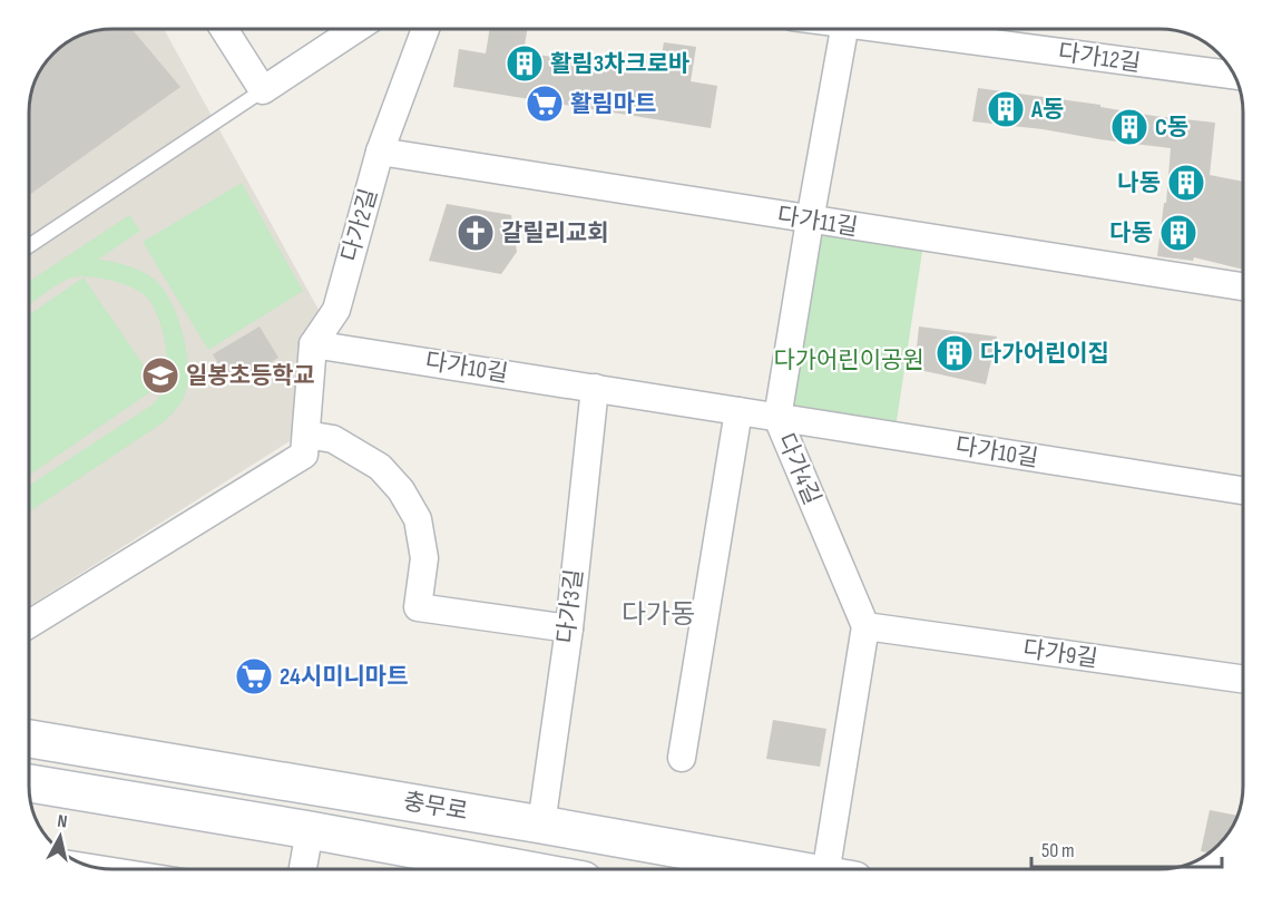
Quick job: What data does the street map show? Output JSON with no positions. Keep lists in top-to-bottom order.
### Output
{
  "streets": {
    "main road": ["충무로"],
    "street": [
      "다가12길",
      "다가11길",
      "다가2길",
      "다가10길",
      "다가4길",
      "다가3길",
      "다가9길"
    ]
  },
  "crossings": [
    ["다가11길", "다가2길"],
    ["다가11길", "다가4길"],
    ["다가2길", "다가10길"],
    ["다가10길", "다가4길"],
    ["다가10길", "다가3길"],
    ["다가4길", "다가9길"],
    ["다가3길", "충무로"]
  ],
  "districts": ["다가동"],
  "parks": ["다가어린이공원"],
  "places": {
    "building": [
      "활림3차크로바",
      "A동",
      "C동",
      "나동",
      "다동",
      "다가어린이집"
    ],
    "supermarket": ["활림마트", "24시미니마트"],
    "church": ["갈릴리교회"],
    "school or university": ["일봉초등학교"]
  },
  "scale_bar": "50 m",
  "north": "top"
}
